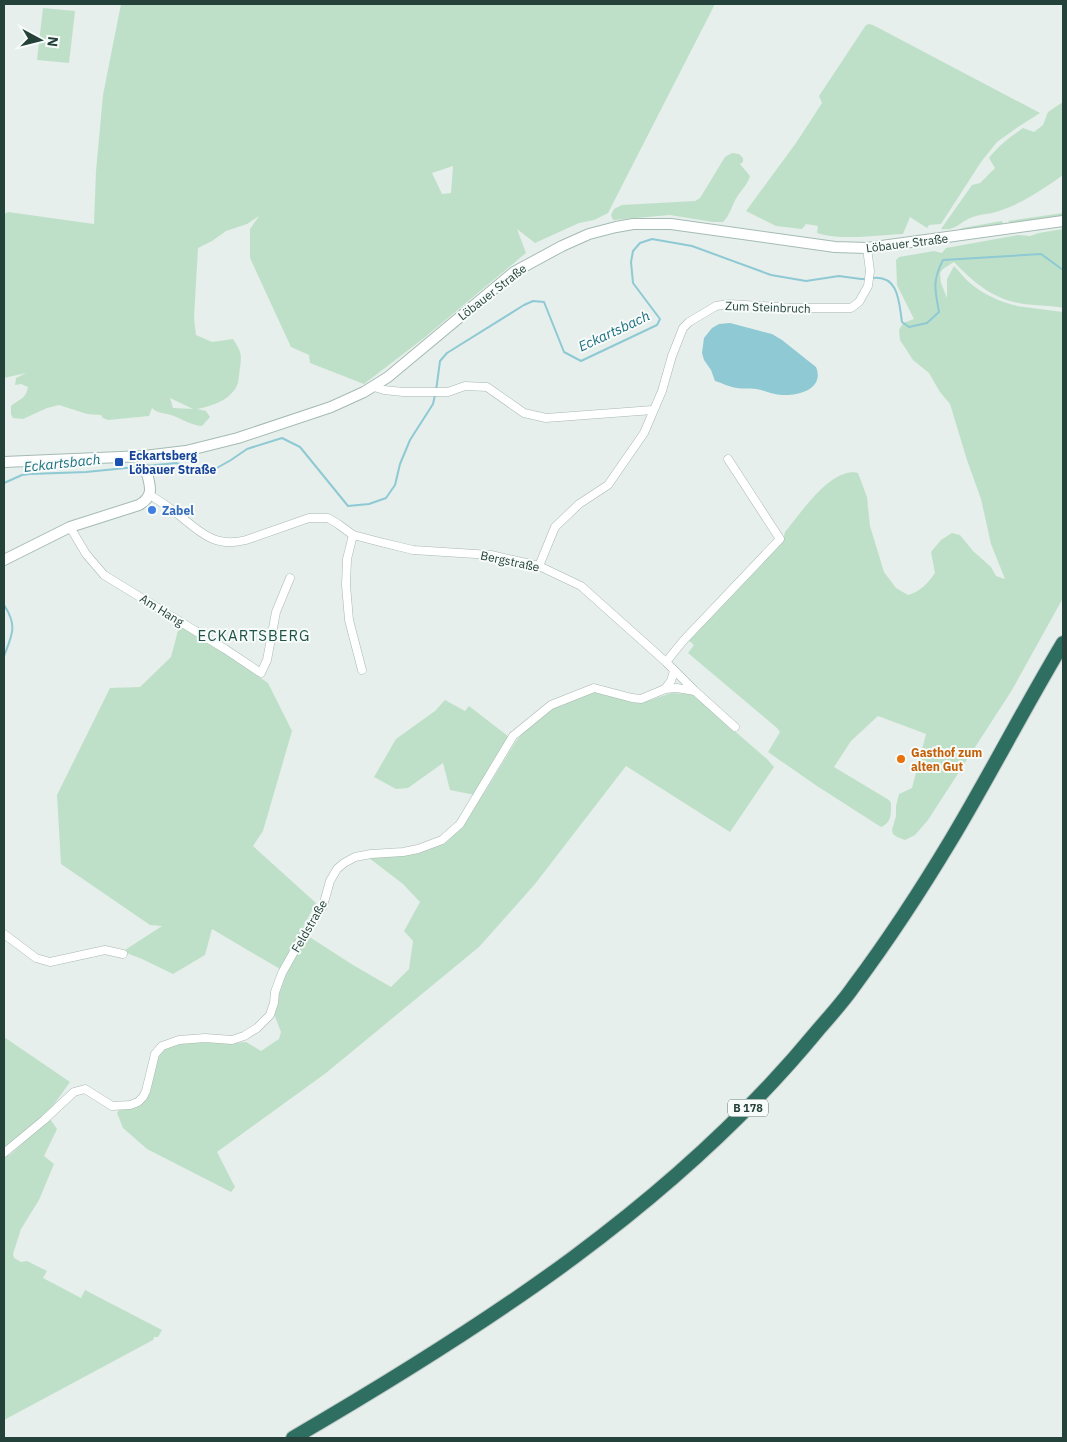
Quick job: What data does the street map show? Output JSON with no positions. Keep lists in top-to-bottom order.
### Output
{
  "streets": {
    "highway": ["B 178"],
    "main road": ["Löbauer Straße"],
    "street": [
      "Zum Steinbruch",
      "Bergstraße",
      "Am Hang",
      "Feldstraße"
    ]
  },
  "crossings": [
    ["Löbauer Straße", "Zum Steinbruch"],
    ["Zum Steinbruch", "Bergstraße"],
    ["Bergstraße", "Feldstraße"]
  ],
  "districts": ["ECKARTSBERG"],
  "water": ["Eckartsbach"],
  "places": {
    "transit": ["Eckartsberg Löbauer Straße"],
    "other": ["Zabel", "Gasthof zum alten Gut"]
  },
  "north": "right"
}
